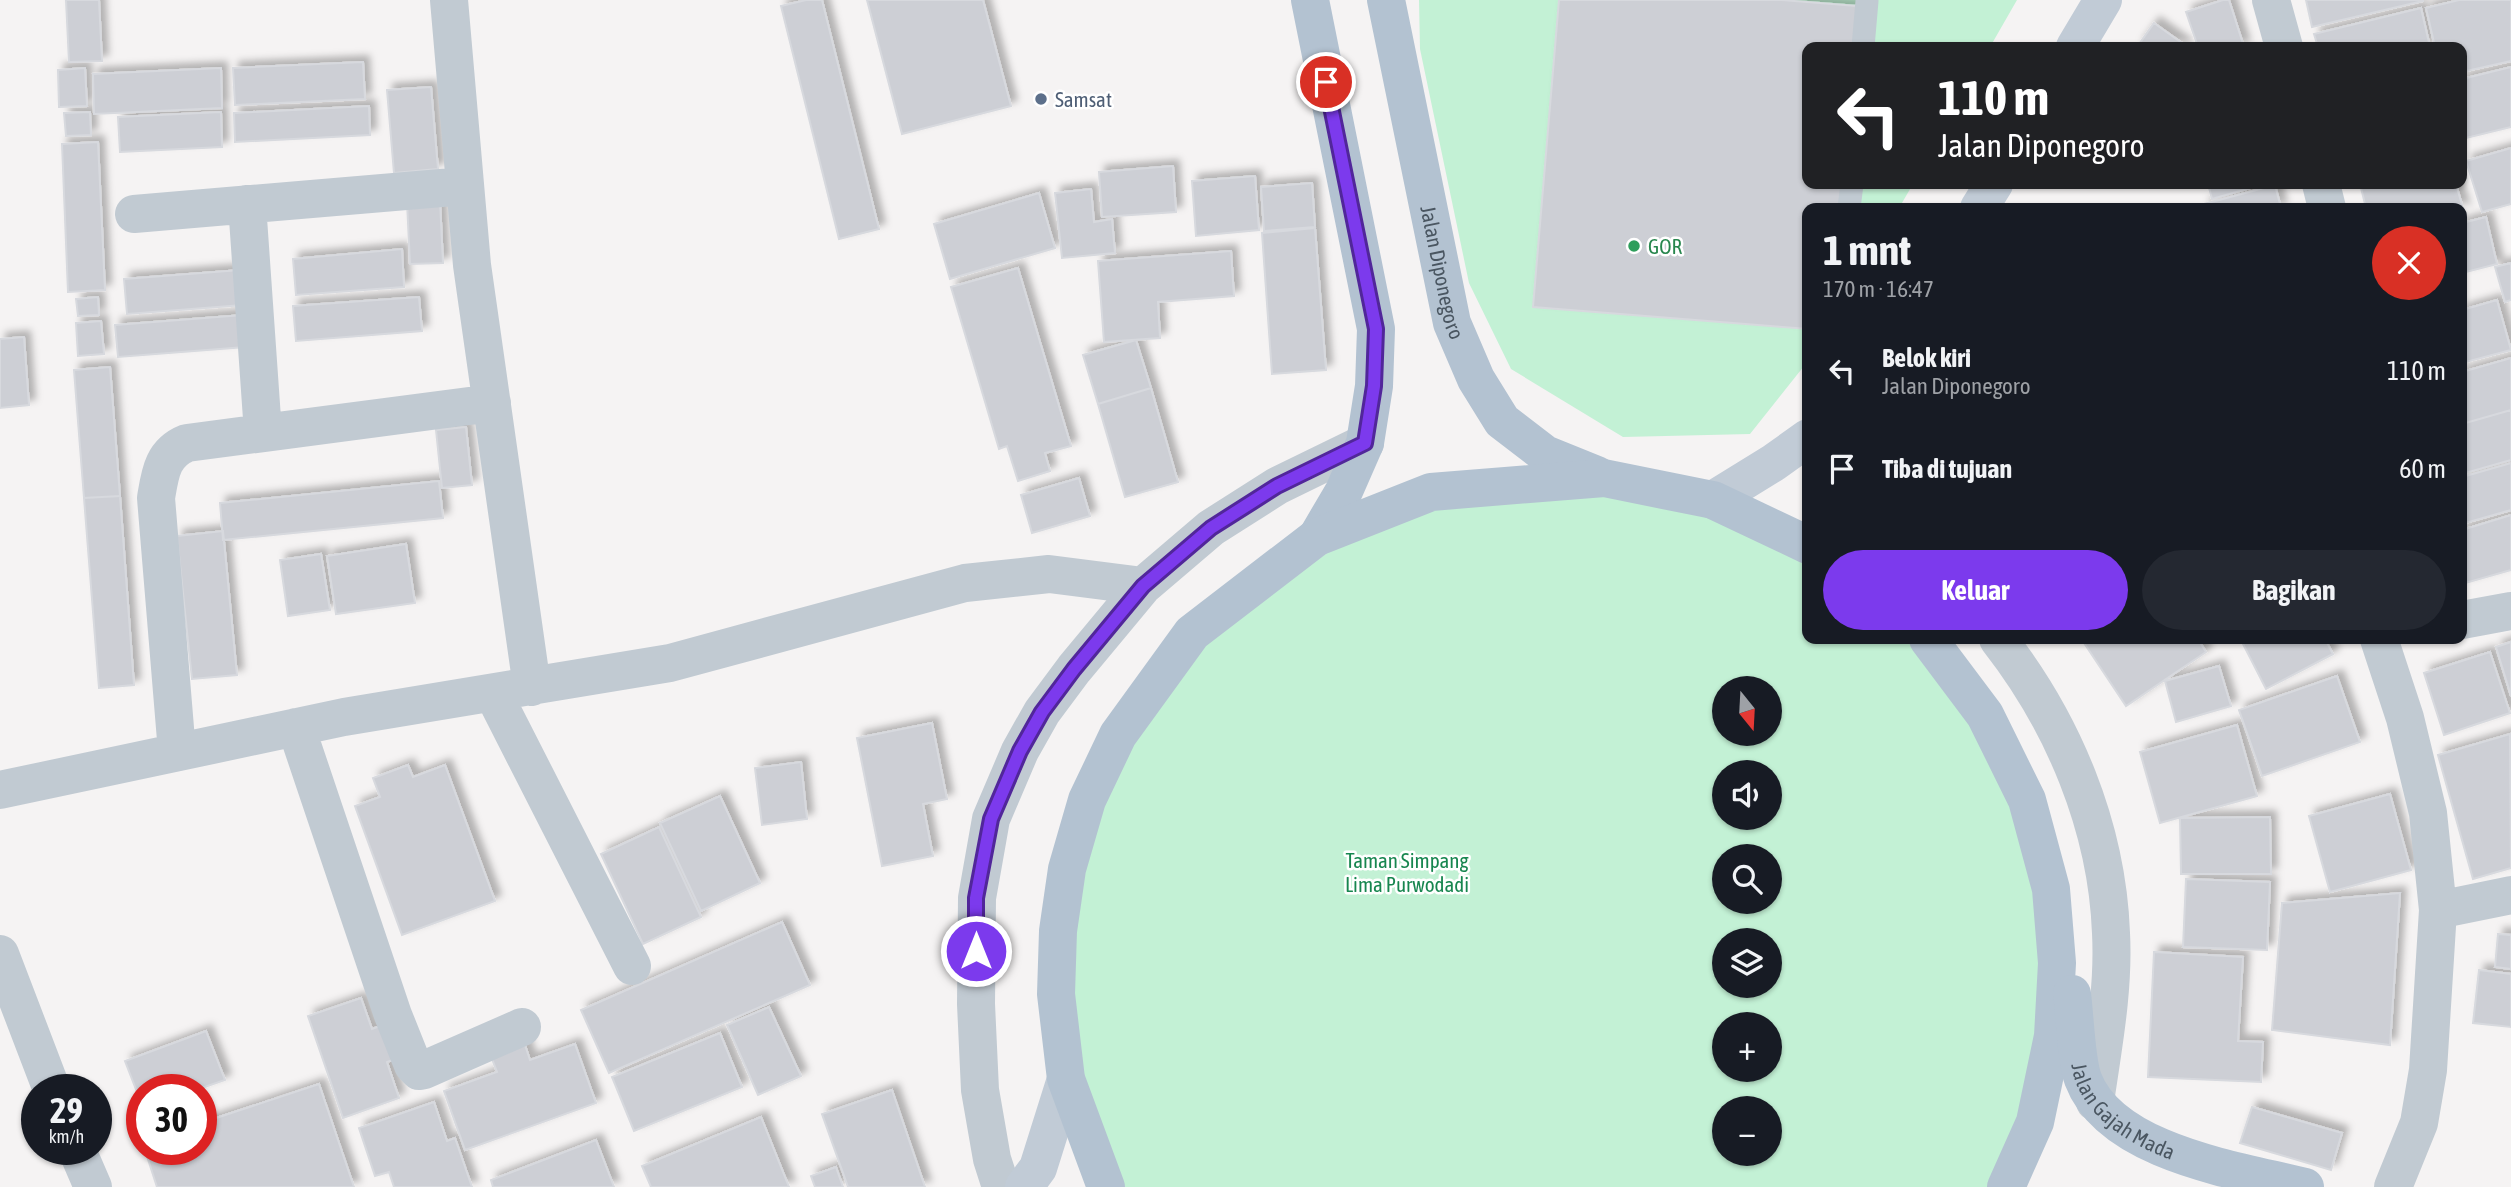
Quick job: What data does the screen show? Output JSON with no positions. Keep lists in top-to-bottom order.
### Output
{
  "streets": {
    "main road": ["Jalan Diponegoro", "Jalan Gajah Mada"]
  },
  "parks": ["Taman Simpang Lima Purwodadi"],
  "places": ["Samsat", "GOR"],
  "north": "bottom",
  "page": {
    "turn": ["110 m", "Jalan Diponegoro"],
    "heading": ["1 mnt", "170 m · 16:47"],
    "list": [
      {
        "name": "Belok kiri",
        "note": "Jalan Diponegoro",
        "value": "110 m"
      },
      {
        "name": "Tiba di tujuan",
        "value": "60 m"
      }
    ],
    "buttons": ["Keluar", "Bagikan"],
    "map_buttons": ["+", "−"],
    "speed": "29 km/h",
    "limit": "30"
  }
}
